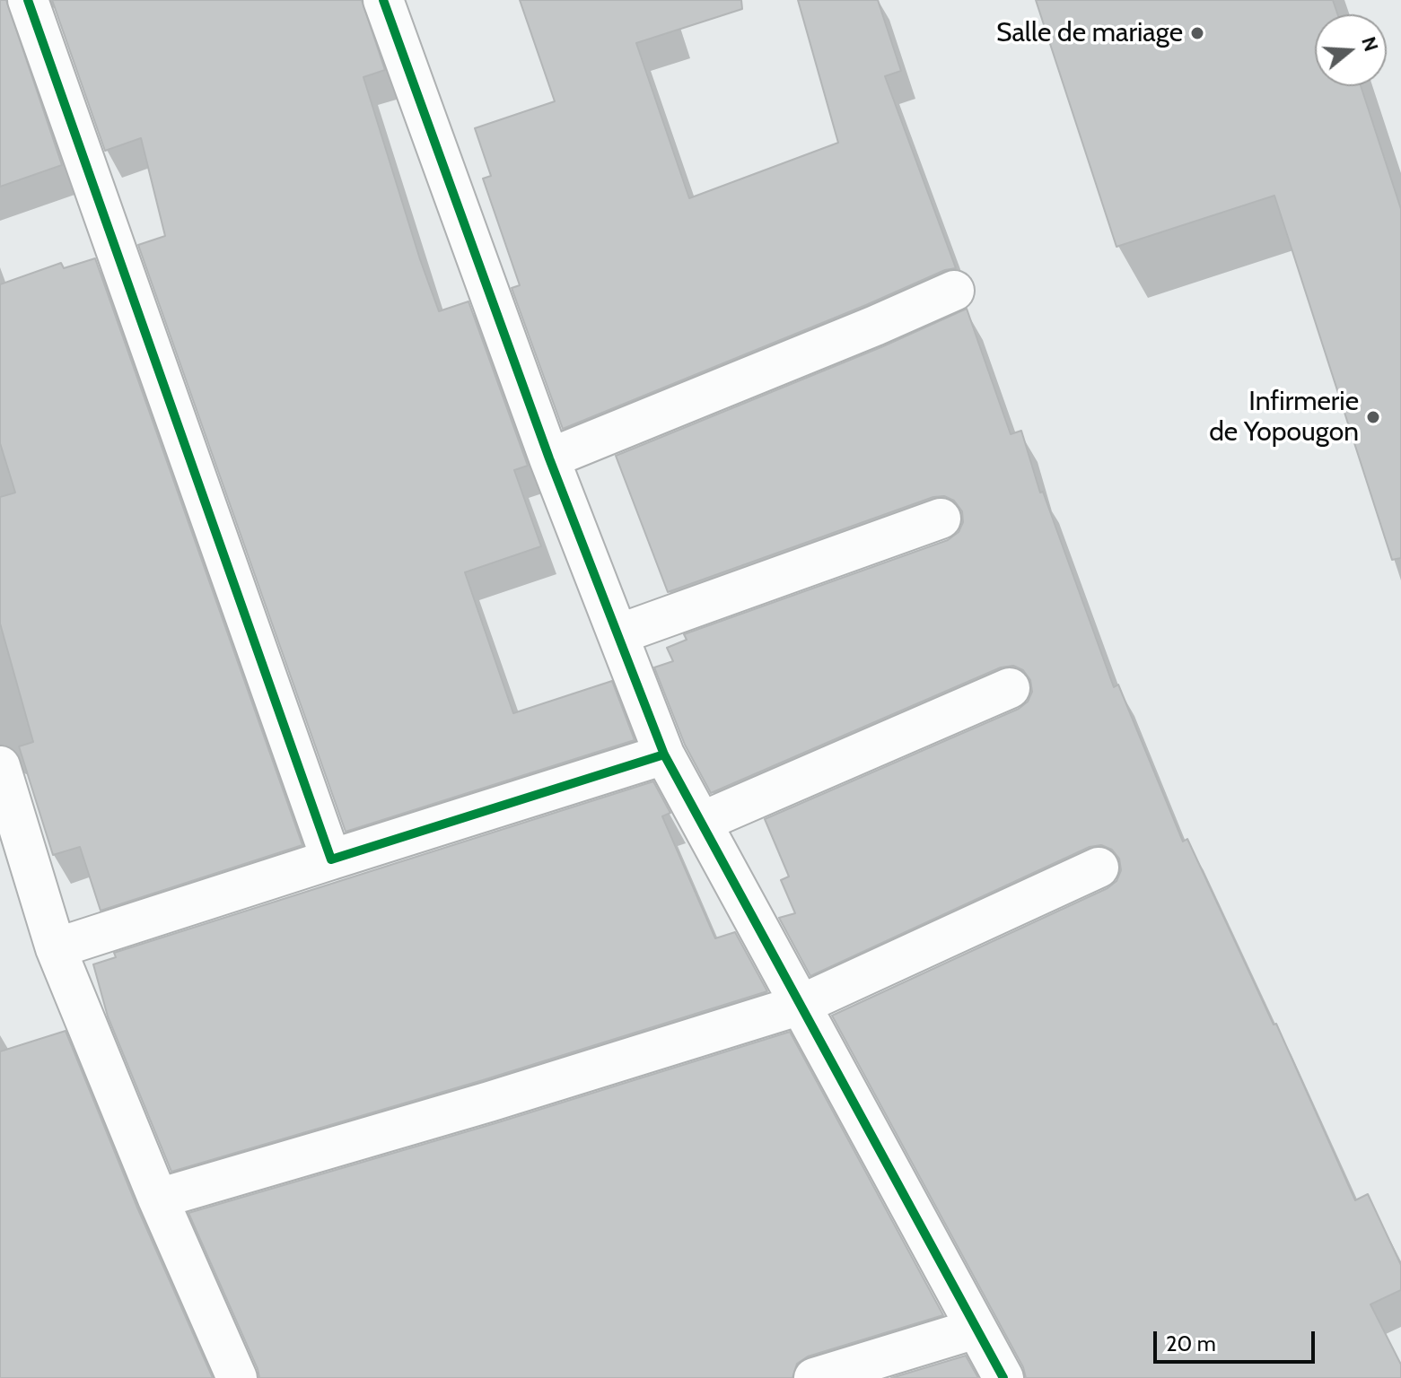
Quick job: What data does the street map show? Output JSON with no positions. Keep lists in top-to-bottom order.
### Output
{
  "places": ["Salle de mariage", "Infirmerie de Yopougon"],
  "scale_bar": "20 m",
  "north": "right"
}
